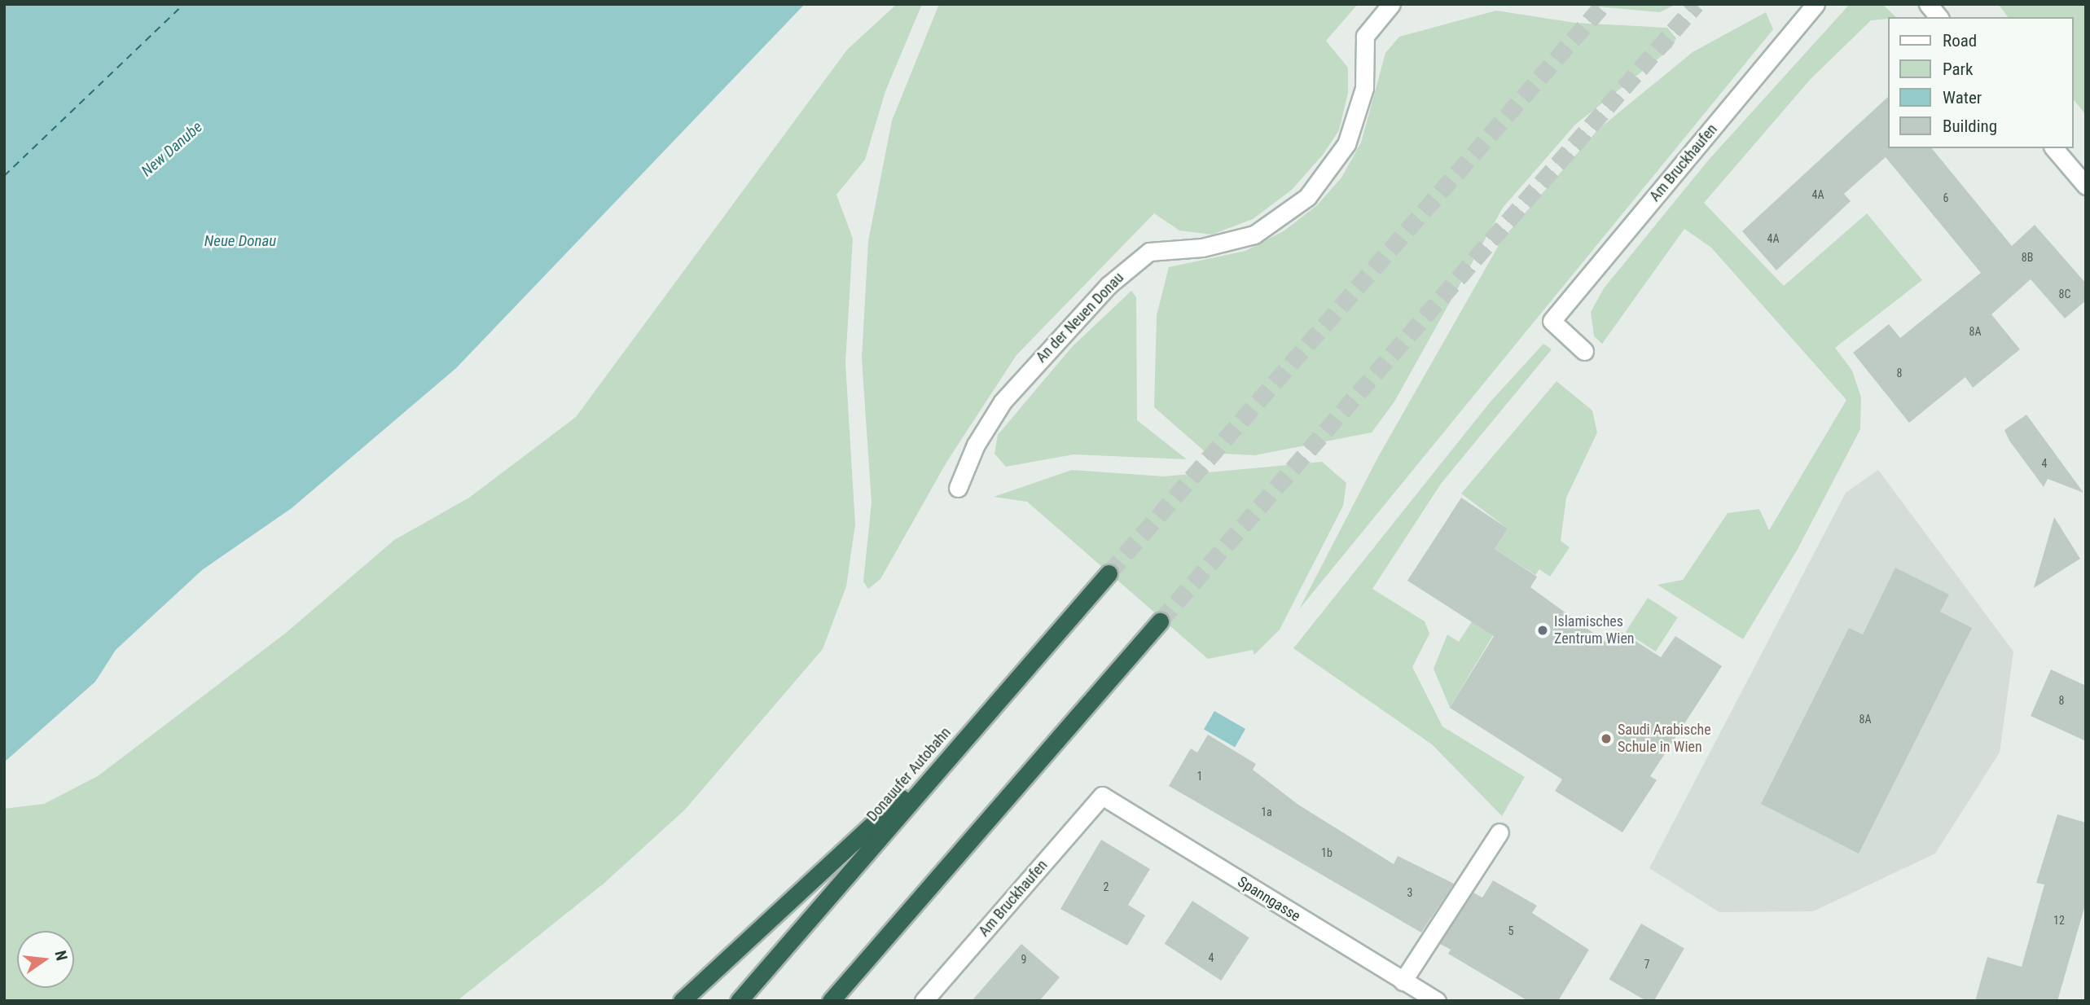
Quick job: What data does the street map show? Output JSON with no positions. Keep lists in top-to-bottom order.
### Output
{
  "streets": {
    "highway": ["Donauufer Autobahn"],
    "street": ["Am Bruckhaufen", "An der Neuen Donau", "Spanngasse"]
  },
  "crossings": [
    ["Am Bruckhaufen", "Spanngasse"]
  ],
  "water": ["New Danube", "Neue Donau"],
  "places": ["Islamisches Zentrum Wien", "Saudi Arabische Schule in Wien"],
  "house_numbers": [
    "4A",
    "6",
    "4A",
    "8B",
    "8C",
    "8A",
    "8",
    "4",
    "8",
    "8A",
    "1",
    "1a",
    "1b",
    "2",
    "3",
    "12",
    "5",
    "4",
    "9",
    "7"
  ],
  "legend": [
    "Road",
    "Park",
    "Water",
    "Building"
  ],
  "north": "right"
}
